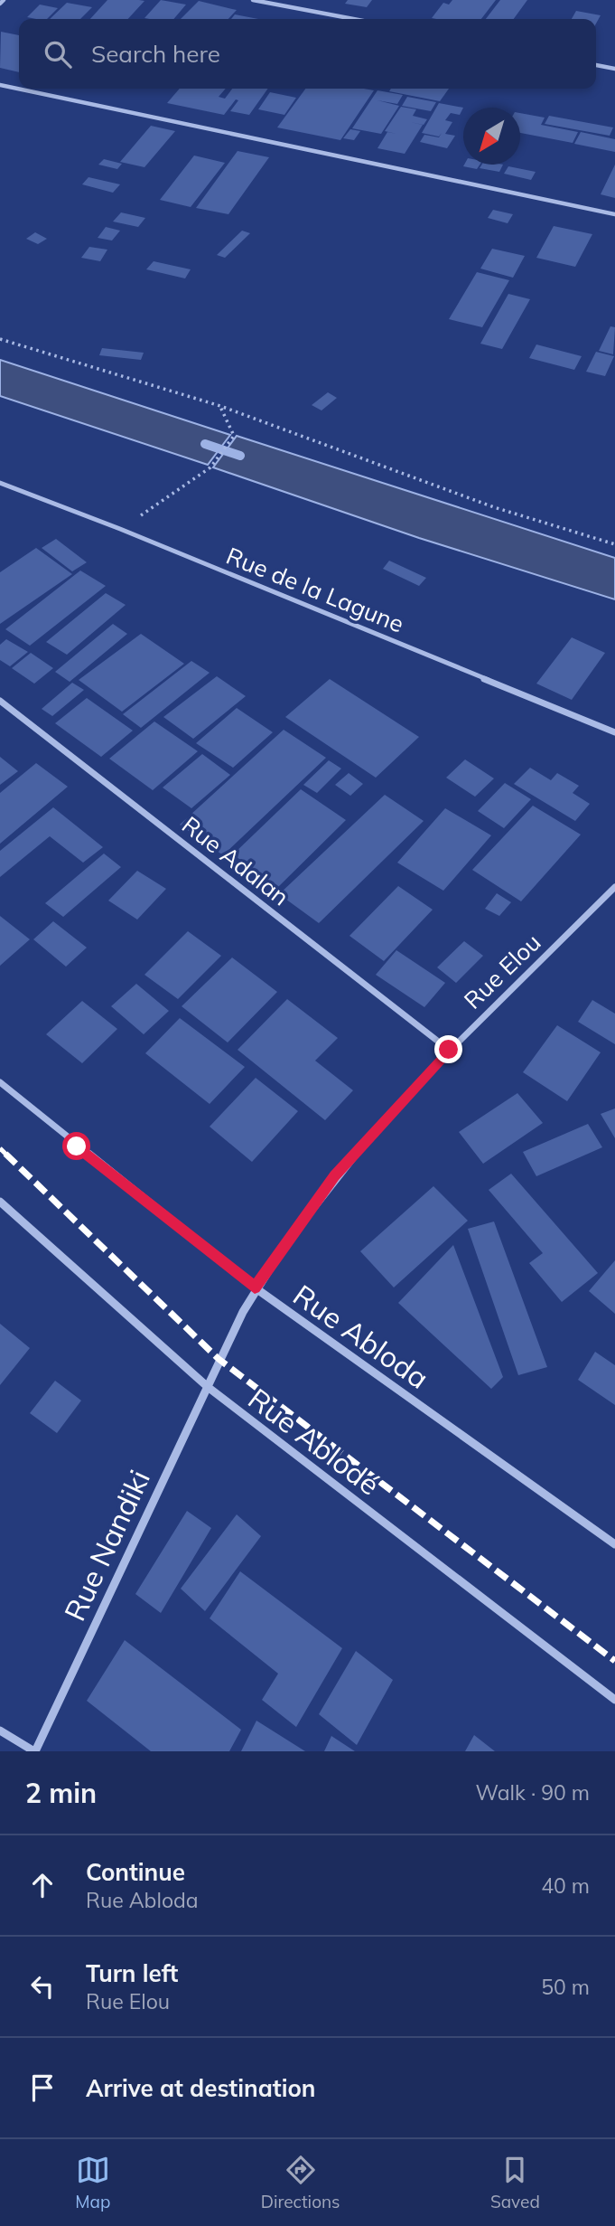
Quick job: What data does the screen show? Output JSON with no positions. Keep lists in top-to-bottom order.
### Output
{
  "streets": {
    "street": [
      "Rue de la Lagune",
      "Rue Adalan",
      "Rue Elou",
      "Rue Abloda",
      "Rue Ablodé",
      "Rue Nandiki"
    ]
  },
  "crossings": [
    ["Rue Adalan", "Rue Elou"],
    ["Rue Elou", "Rue Abloda"],
    ["Rue Elou", "Rue Nandiki"],
    ["Rue Ablodé", "Rue Nandiki"]
  ],
  "north": "bottom left",
  "page": {
    "search": "Search here",
    "heading": ["2 min", "Walk · 90 m"],
    "list": [
      ["Continue", "Rue Abloda", "40 m"],
      ["Turn left", "Rue Elou", "50 m"],
      "Arrive at destination"
    ],
    "nav": ["Map", "Directions", "Saved"]
  }
}
